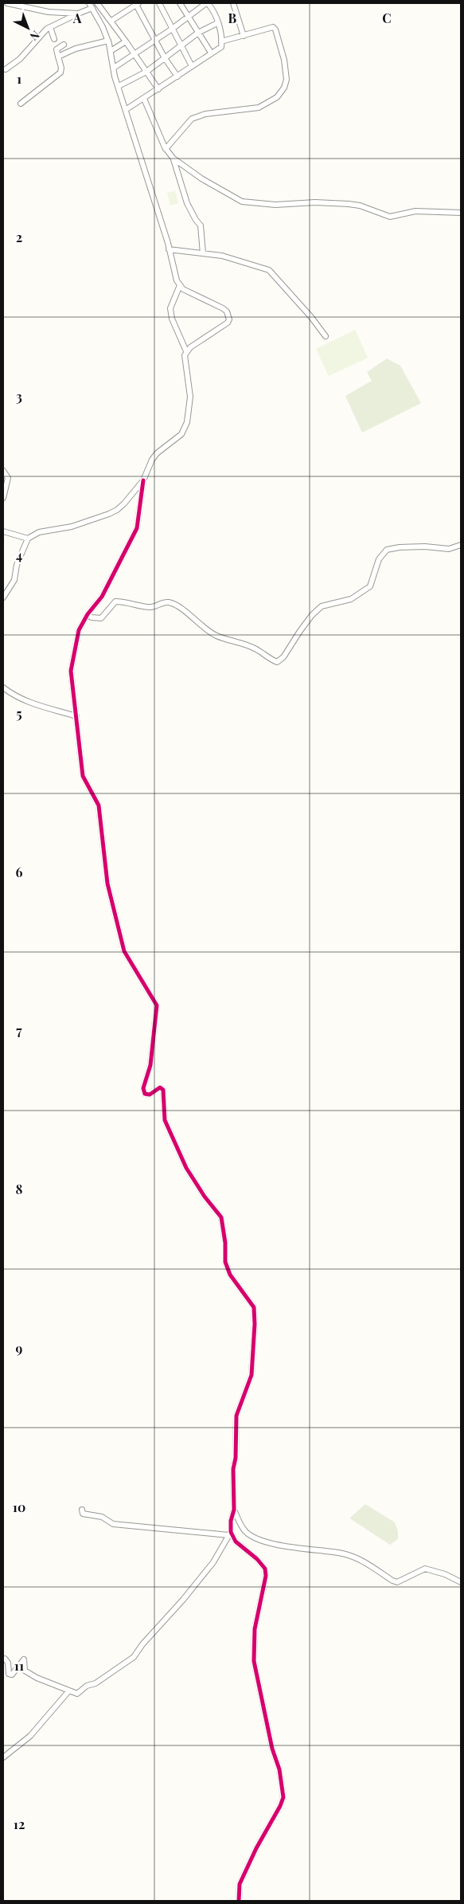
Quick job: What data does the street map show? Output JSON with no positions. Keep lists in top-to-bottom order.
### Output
{
  "north": "bottom right",
  "grid": {
    "columns": ["A", "B", "C"],
    "rows": [
      "1",
      "2",
      "3",
      "4",
      "5",
      "6",
      "7",
      "8",
      "9",
      "10",
      "11",
      "12"
    ]
  }
}
